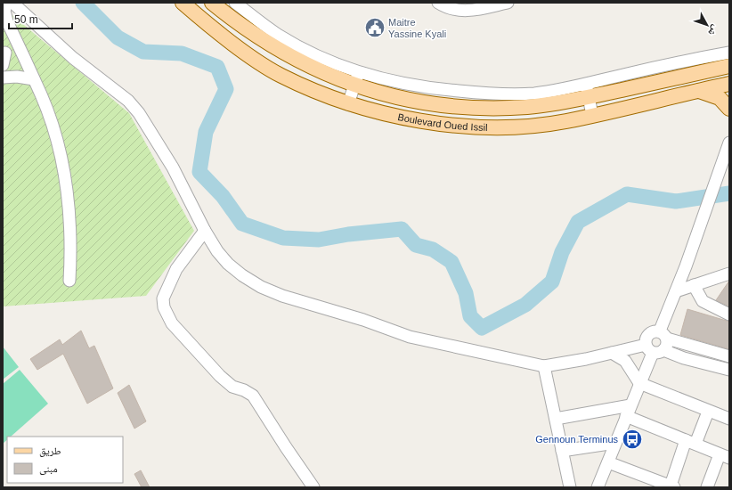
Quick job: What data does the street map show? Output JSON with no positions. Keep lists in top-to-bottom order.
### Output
{
  "streets": {
    "main road": ["Boulevard Oued Issil"]
  },
  "places": {
    "public building": ["Maitre Yassine Kyali"],
    "bus stop": ["Gennoun Terminus"]
  },
  "legend": ["طريق", "مبنى"],
  "scale_bar": "50 m",
  "north": "bottom right"
}
